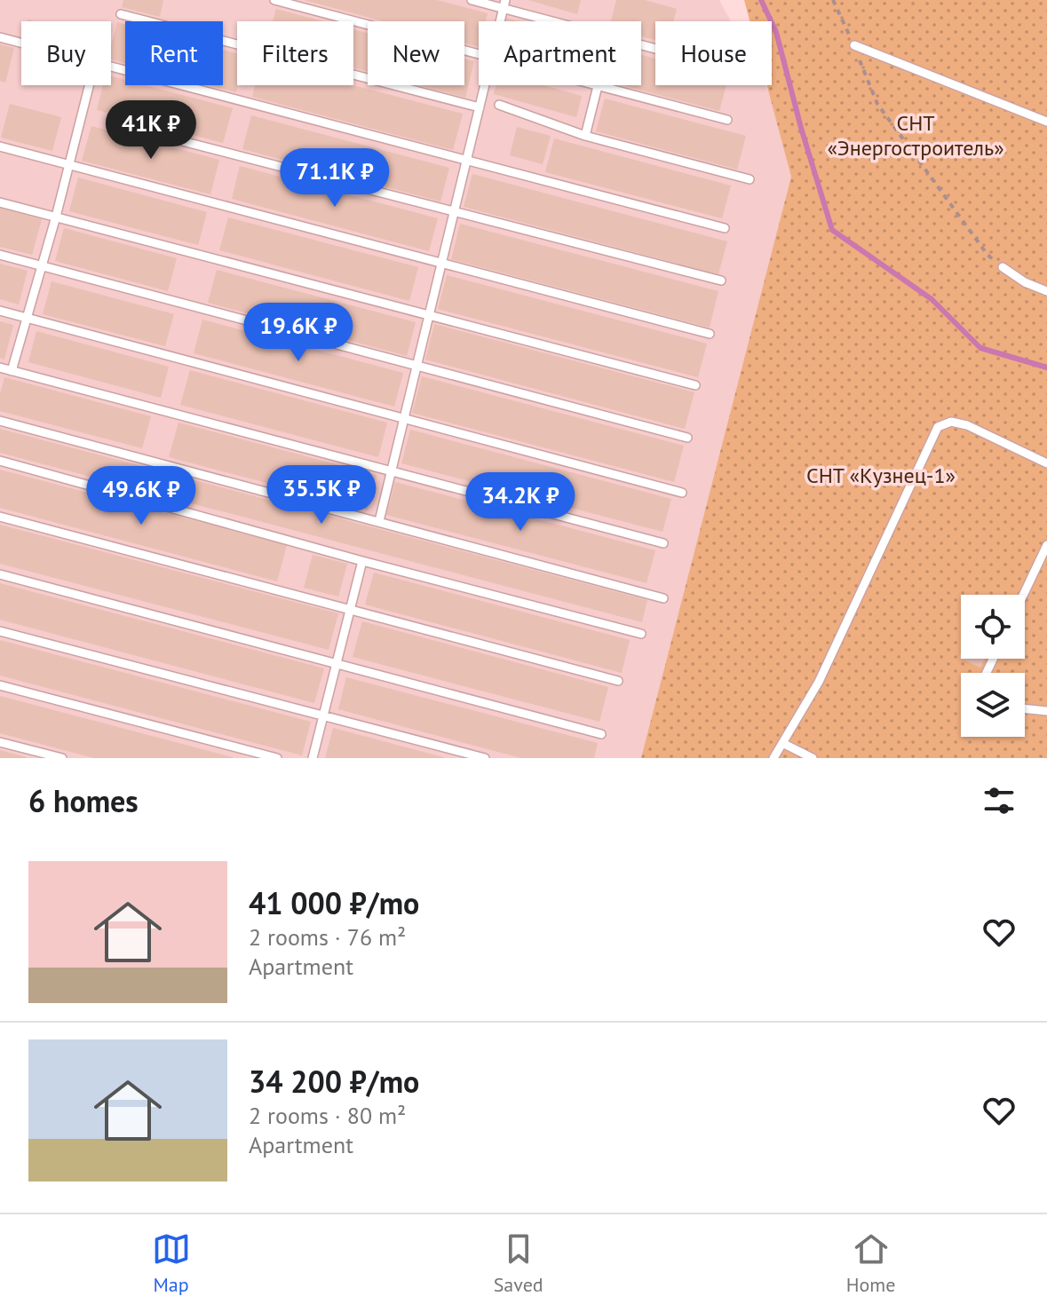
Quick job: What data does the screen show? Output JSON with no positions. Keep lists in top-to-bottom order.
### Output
{
  "parks": ["СНТ «Энергостроитель»", "СНТ «Кузнец-1»"],
  "page": {
    "chip": [
      "Buy",
      "Rent",
      "Filters",
      "New",
      "Apartment",
      "House"
    ],
    "price": [
      "41K ₽",
      "71.1K ₽",
      "19.6K ₽",
      "35.5K ₽",
      "49.6K ₽",
      "34.2K ₽"
    ],
    "heading": "6 homes",
    "list": [
      {
        "name": "41 000 ₽/mo",
        "note": "2 rooms · 76 m² · Apartment"
      },
      {
        "name": "34 200 ₽/mo",
        "note": "2 rooms · 80 m² · Apartment"
      }
    ],
    "tabs": ["Map", "Saved", "Home"]
  }
}
